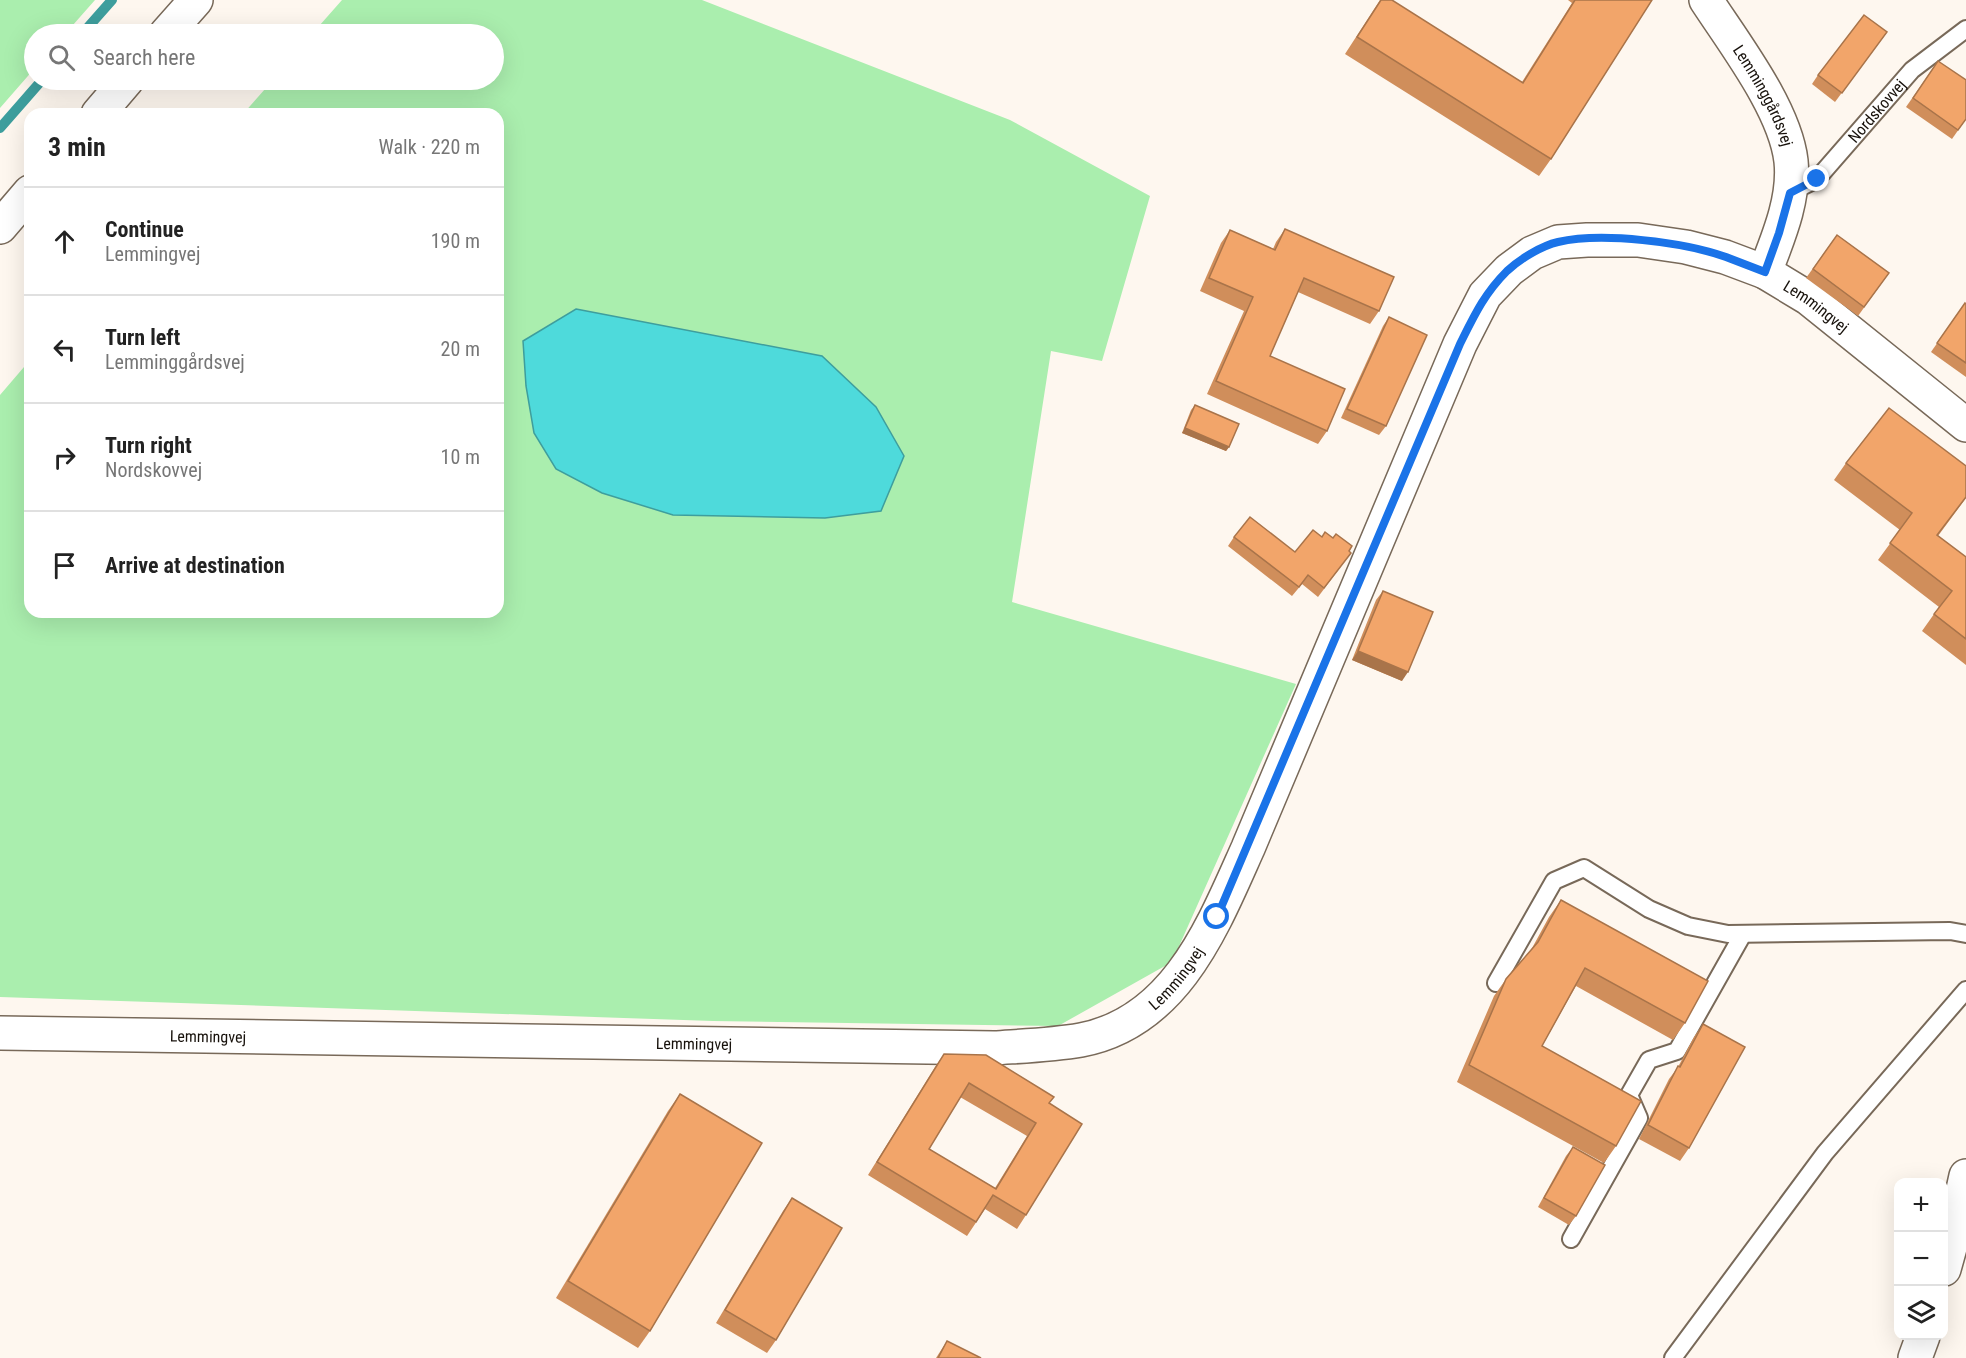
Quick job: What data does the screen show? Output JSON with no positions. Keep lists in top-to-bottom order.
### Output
{
  "streets": {
    "street": ["Lemminggårdsvej", "Lemmingvej"],
    "lane": ["Nordskovvej"]
  },
  "crossings": [
    ["Lemminggårdsvej", "Nordskovvej"],
    ["Lemminggårdsvej", "Lemmingvej"]
  ],
  "page": {
    "search": "Search here",
    "heading": ["3 min", "Walk · 220 m"],
    "list": [
      ["Continue", "Lemmingvej", "190 m"],
      ["Turn left", "Lemminggårdsvej", "20 m"],
      ["Turn right", "Nordskovvej", "10 m"],
      "Arrive at destination"
    ],
    "map_buttons": ["+", "−"]
  }
}
